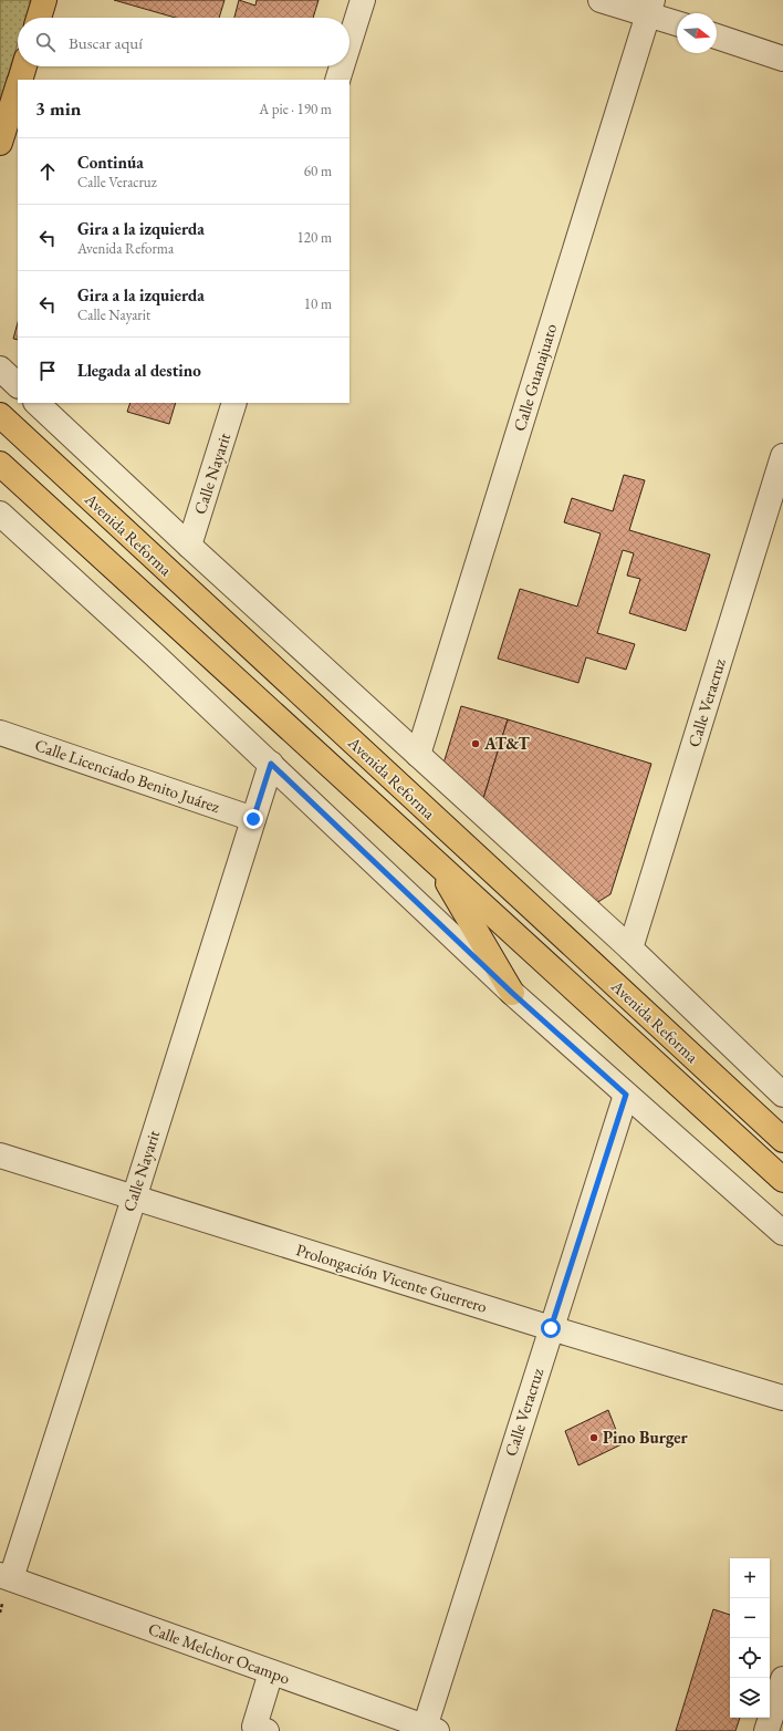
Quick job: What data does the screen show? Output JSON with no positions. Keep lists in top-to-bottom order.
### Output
{
  "streets": {
    "main road": ["Avenida Reforma"],
    "street": [
      "Calle Guanajuato",
      "Calle Nayarit",
      "Calle Veracruz",
      "Calle Licenciado Benito Juárez",
      "Prolongación Vicente Guerrero",
      "Calle Melchor Ocampo"
    ]
  },
  "crossings": [
    ["Calle Guanajuato", "Avenida Reforma"],
    ["Calle Nayarit", "Avenida Reforma"],
    ["Calle Nayarit", "Calle Licenciado Benito Juárez"],
    ["Calle Nayarit", "Prolongación Vicente Guerrero"],
    ["Calle Nayarit", "Calle Melchor Ocampo"],
    ["Avenida Reforma", "Calle Veracruz"],
    ["Calle Veracruz", "Prolongación Vicente Guerrero"],
    ["Calle Veracruz", "Calle Melchor Ocampo"]
  ],
  "places": ["AT&T", "Pino Burger"],
  "north": "right",
  "page": {
    "search": "Buscar aquí",
    "heading": ["3 min", "A pie · 190 m"],
    "list": [
      ["Continúa", "Calle Veracruz", "60 m"],
      ["Gira a la izquierda", "Avenida Reforma", "120 m"],
      ["Gira a la izquierda", "Calle Nayarit", "10 m"],
      "Llegada al destino"
    ],
    "map_buttons": ["+", "−"]
  }
}
